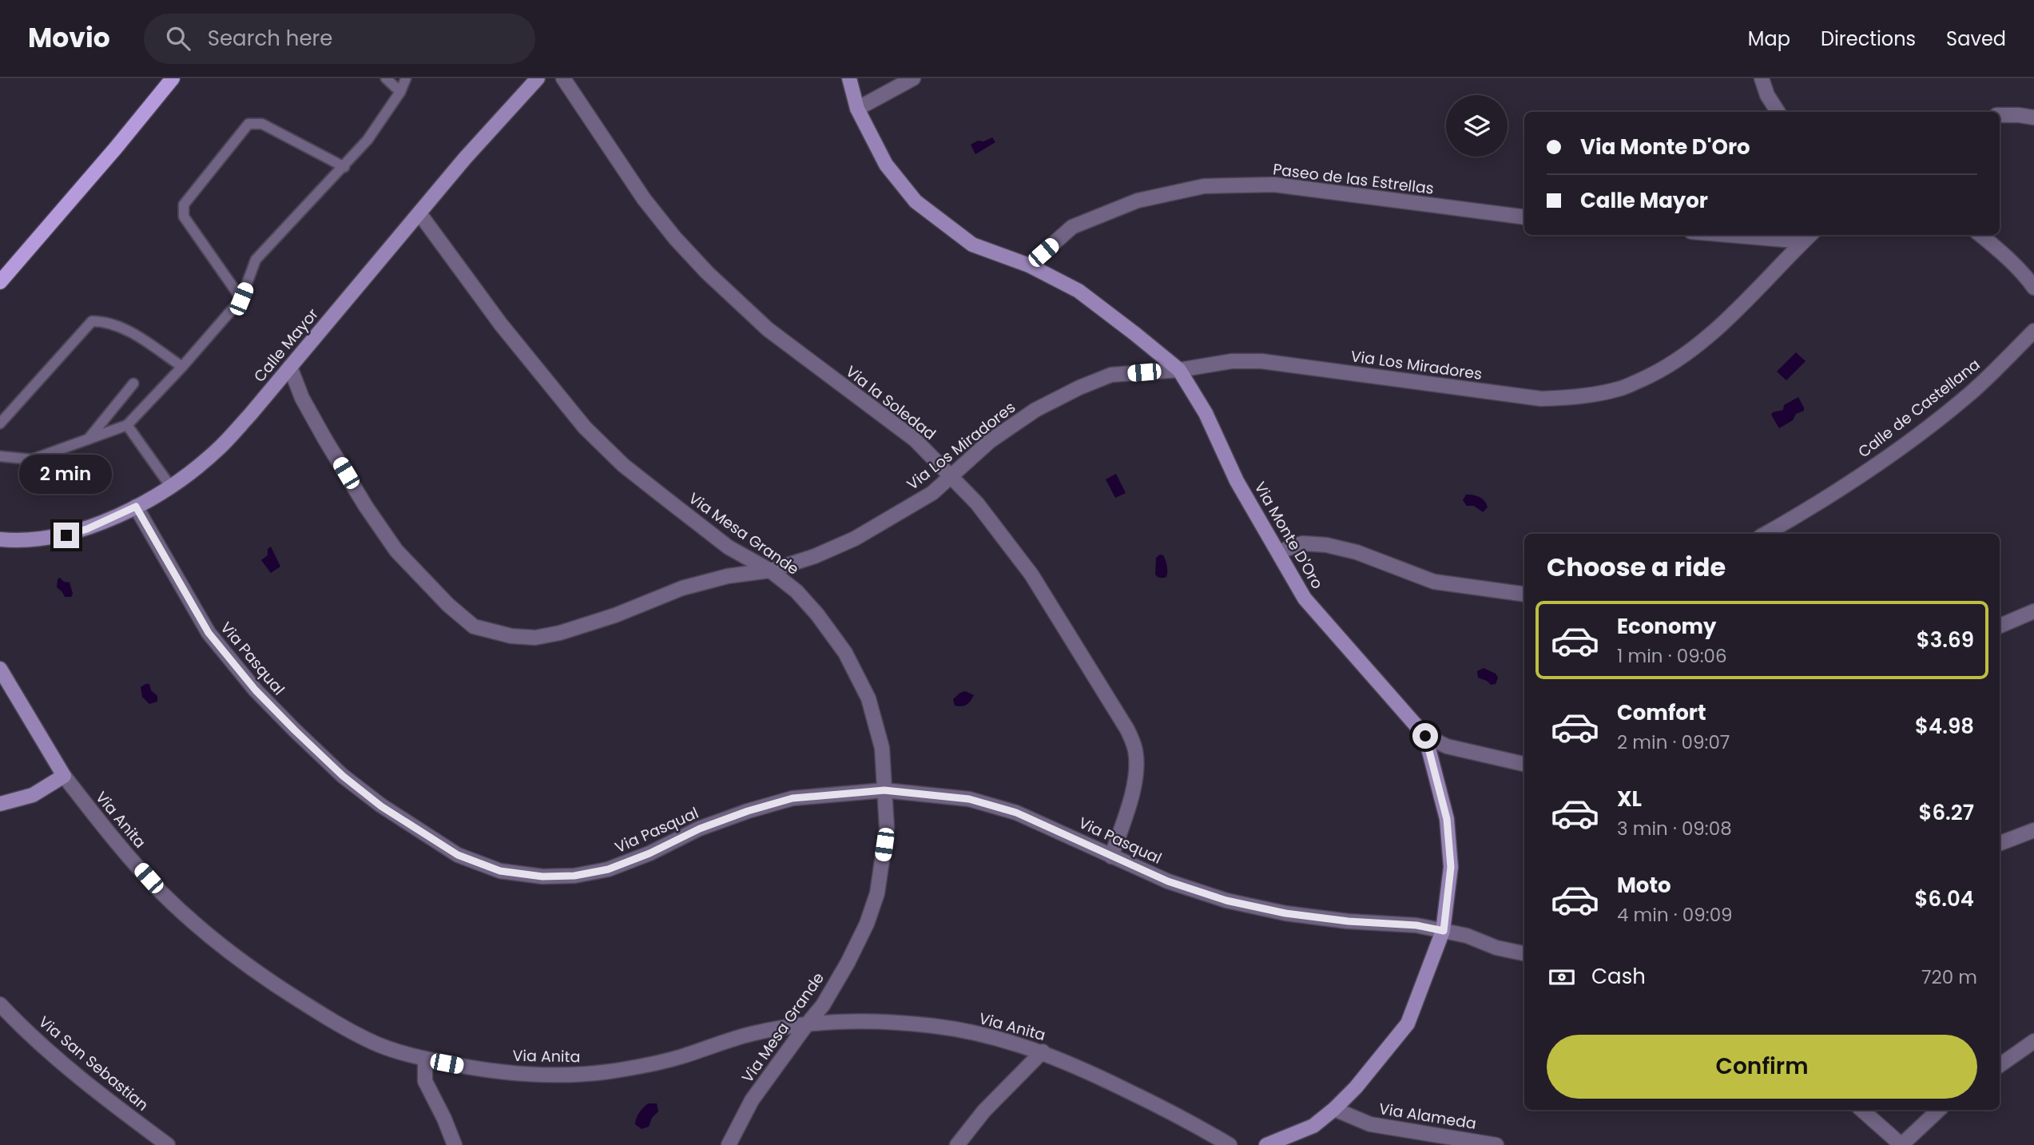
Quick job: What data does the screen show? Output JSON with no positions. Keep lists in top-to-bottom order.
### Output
{
  "streets": {
    "street": [
      "Paseo de las Estrellas",
      "Calle Mayor",
      "Via Los Miradores",
      "Via la Soledad",
      "Calle de Castellana",
      "Via Mesa Grande",
      "Via Monte D'Oro",
      "Via Pasqual",
      "Via Anita",
      "Via San Sebastian",
      "Via Alameda"
    ]
  },
  "crossings": [
    ["Paseo de las Estrellas", "Via Monte D'Oro"],
    ["Calle Mayor", "Via Los Miradores"],
    ["Calle Mayor", "Via Mesa Grande"],
    ["Calle Mayor", "Via Pasqual"],
    ["Via Los Miradores", "Via la Soledad"],
    ["Via Los Miradores", "Via Mesa Grande"],
    ["Via Los Miradores", "Via Monte D'Oro"],
    ["Via la Soledad", "Via Pasqual"],
    ["Via Mesa Grande", "Via Pasqual"],
    ["Via Mesa Grande", "Via Anita"],
    ["Via Monte D'Oro", "Via Pasqual"],
    ["Via Monte D'Oro", "Via Alameda"]
  ],
  "page": {
    "header": "Movio",
    "search": "Search here",
    "nav": ["Map", "Directions", "Saved"],
    "banner": ["Via Monte D'Oro", "Calle Mayor"],
    "bubble": "2 min",
    "heading": "Choose a ride",
    "list": [
      {
        "name": "Economy",
        "note": "1 min · 09:06",
        "value": "$3.69"
      },
      {
        "name": "Comfort",
        "note": "2 min · 09:07",
        "value": "$4.98"
      },
      {
        "name": "XL",
        "note": "3 min · 09:08",
        "value": "$6.27"
      },
      {
        "name": "Moto",
        "note": "4 min · 09:09",
        "value": "$6.04"
      }
    ],
    "pay": ["Cash", "720 m"],
    "buttons": "Confirm"
  }
}
